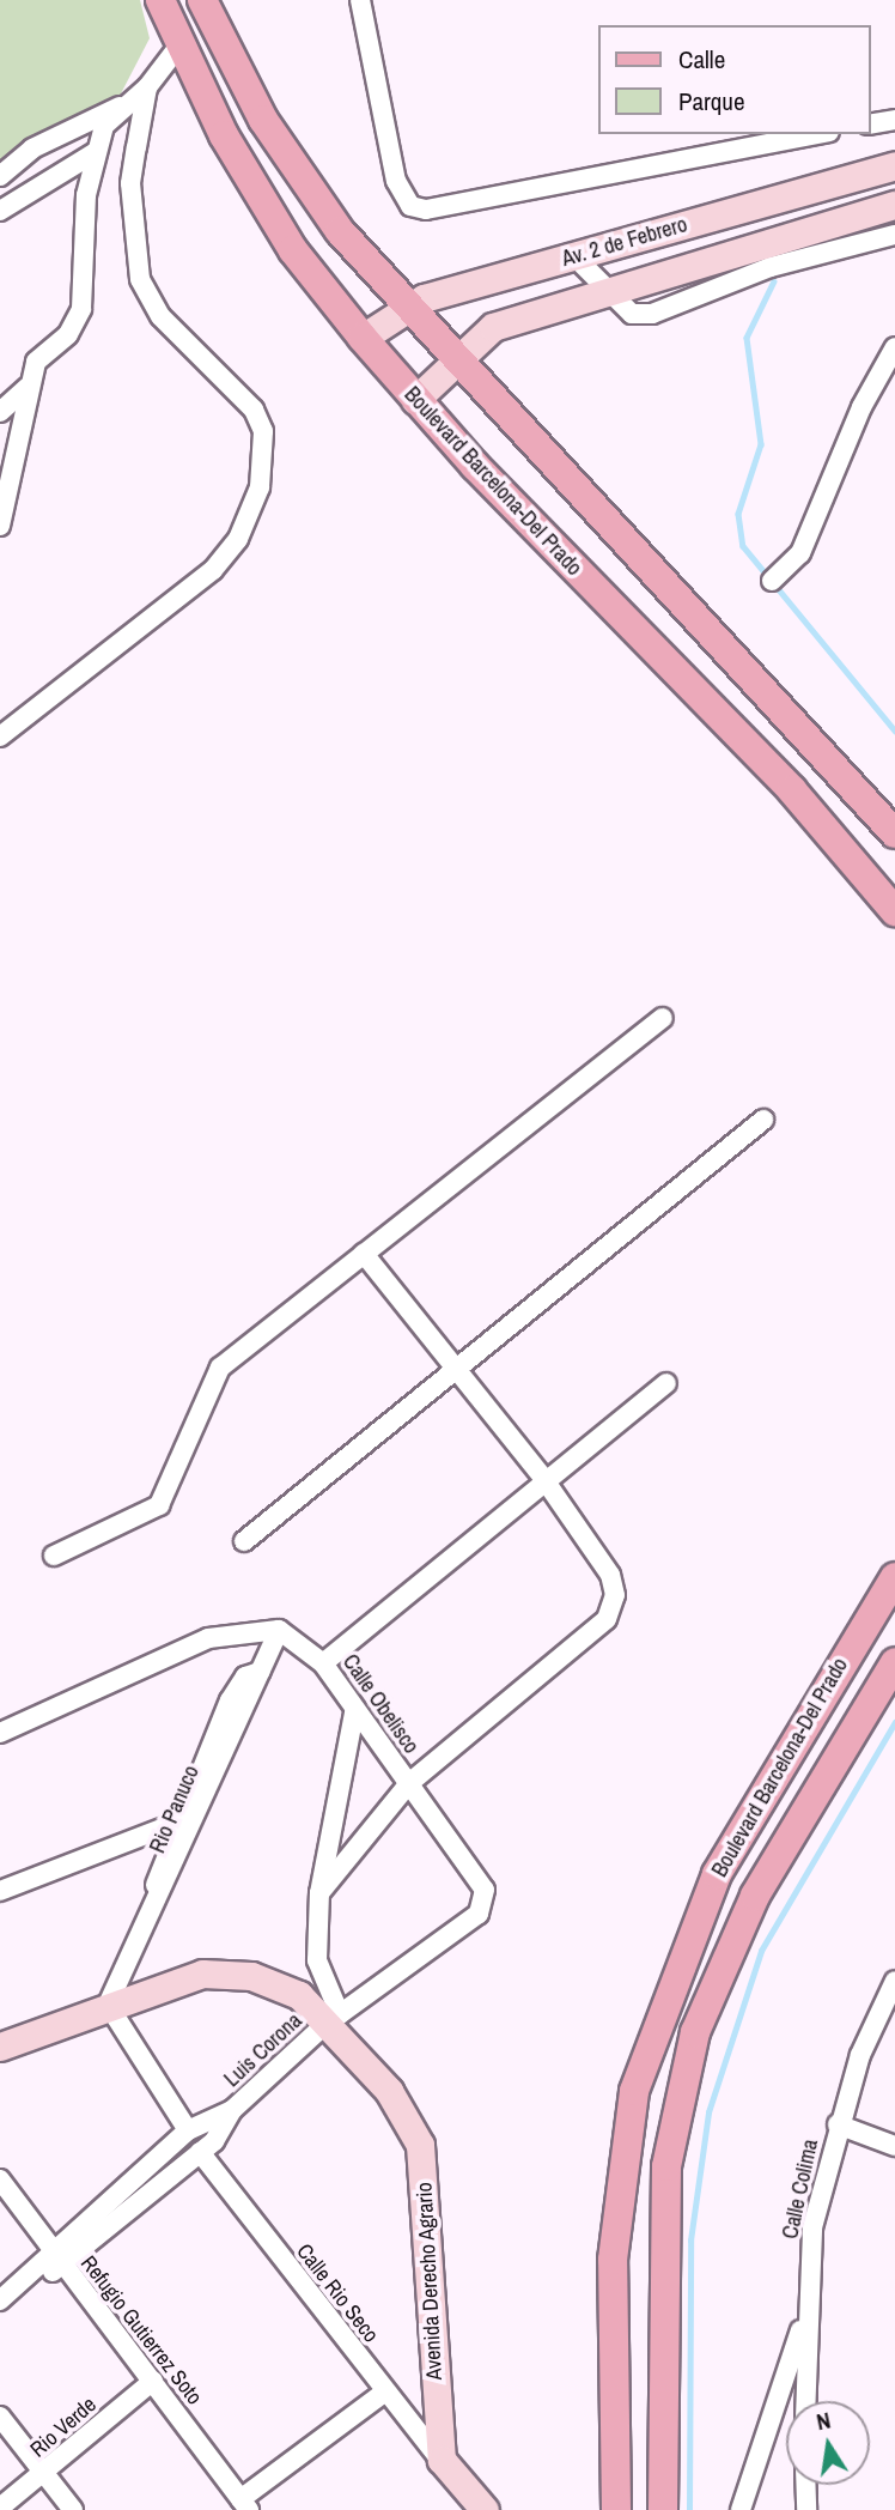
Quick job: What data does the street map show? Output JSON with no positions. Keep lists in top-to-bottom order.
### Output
{
  "streets": {
    "main road": ["Av. 2 de Febrero", "Boulevard Barcelona-Del Prado", "Avenida Derecho Agrario"],
    "street": [
      "Calle Obelisco",
      "Rio Panuco",
      "Luis Corona",
      "Calle Colima",
      "Calle Rio Seco",
      "Refugio Gutierrez Soto",
      "Rio Verde"
    ]
  },
  "crossings": [
    ["Av. 2 de Febrero", "Boulevard Barcelona-Del Prado"],
    ["Calle Obelisco", "Rio Panuco"],
    ["Calle Obelisco", "Luis Corona"],
    ["Rio Panuco", "Avenida Derecho Agrario"],
    ["Luis Corona", "Avenida Derecho Agrario"],
    ["Luis Corona", "Refugio Gutierrez Soto"],
    ["Avenida Derecho Agrario", "Calle Rio Seco"],
    ["Refugio Gutierrez Soto", "Rio Verde"]
  ],
  "legend": ["Calle", "Parque"],
  "north": "top"
}
